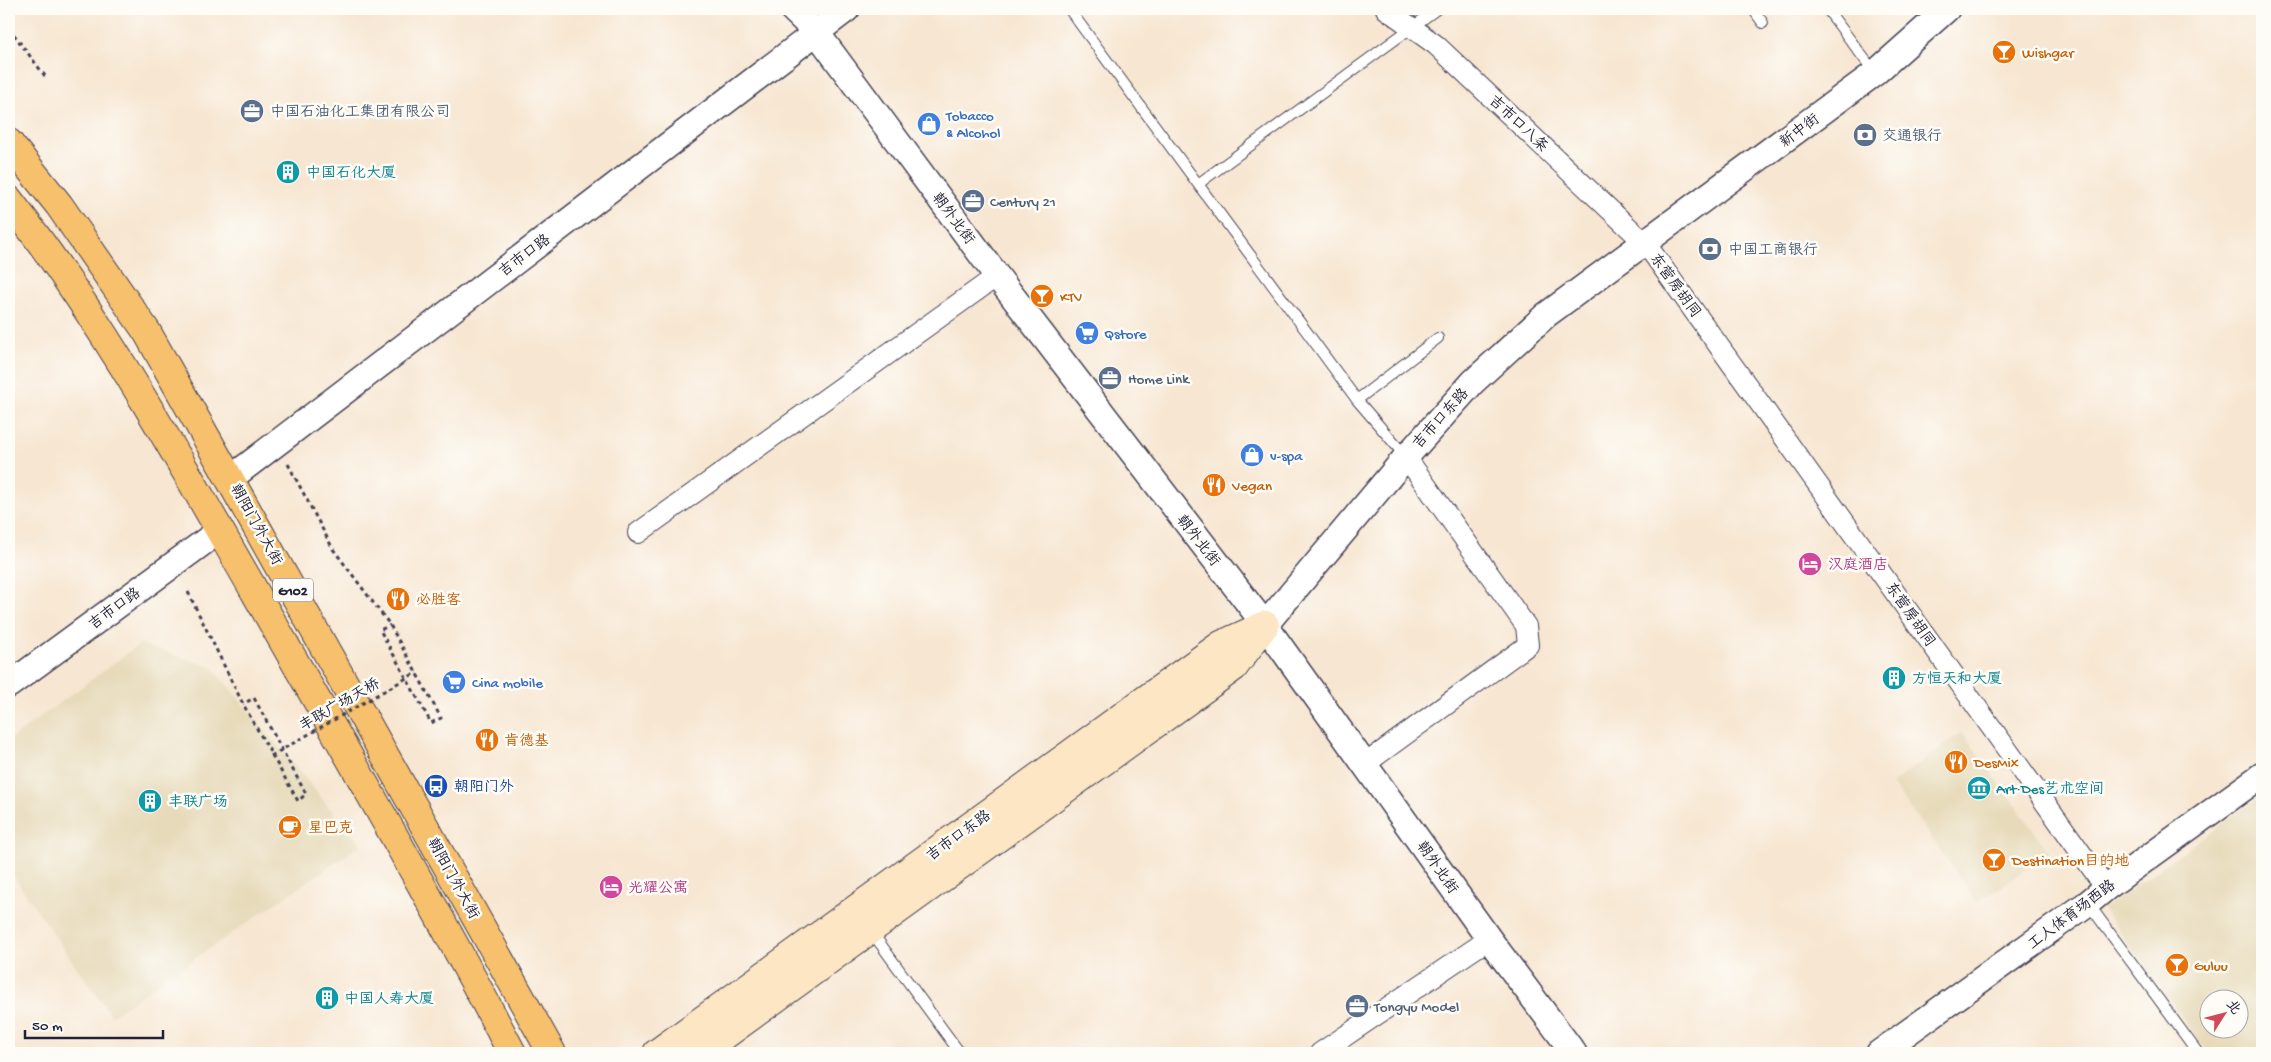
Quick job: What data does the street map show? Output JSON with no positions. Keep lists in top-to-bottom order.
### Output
{
  "streets": {
    "highway": ["朝阳门外大街", "G102"],
    "main road": ["吉市口东路"],
    "street": [
      "吉市口八条",
      "新中街",
      "朝外北街",
      "吉市口路",
      "东营房胡同",
      "工人体育场西路"
    ],
    "path": ["丰联广场天桥"]
  },
  "crossings": [
    ["吉市口八条", "新中街"],
    ["吉市口八条", "东营房胡同"],
    ["吉市口八条", "吉市口东路"],
    ["新中街", "东营房胡同"],
    ["新中街", "吉市口东路"],
    ["朝外北街", "吉市口路"],
    ["朝外北街", "吉市口东路"],
    ["吉市口路", "朝阳门外大街"],
    ["吉市口路", "G102"],
    ["东营房胡同", "吉市口东路"],
    ["东营房胡同", "工人体育场西路"]
  ],
  "places": {
    "bar": [
      "Wishgar",
      "KTV",
      "Destination目的地",
      "Guluu"
    ],
    "office": [
      "中国石油化工集团有限公司",
      "Century 21",
      "Home Link",
      "Tongyu Model"
    ],
    "shop": ["Tobacco & Alcohol", "v-spa"],
    "bank": ["交通银行", "中国工商银行"],
    "building": [
      "中国石化大厦",
      "方恒天和大厦",
      "丰联广场",
      "中国人寿大厦"
    ],
    "supermarket": ["Qstore", "Cina mobile"],
    "restaurant": [
      "Vegan",
      "必胜客",
      "肯德基",
      "DesMix"
    ],
    "hotel": ["汉庭酒店", "光耀公寓"],
    "bus stop": ["朝阳门外"],
    "museum": ["Art·Des艺术空间"],
    "cafe": ["星巴克"]
  },
  "scale_bar": "50 m",
  "north": "top right"
}
